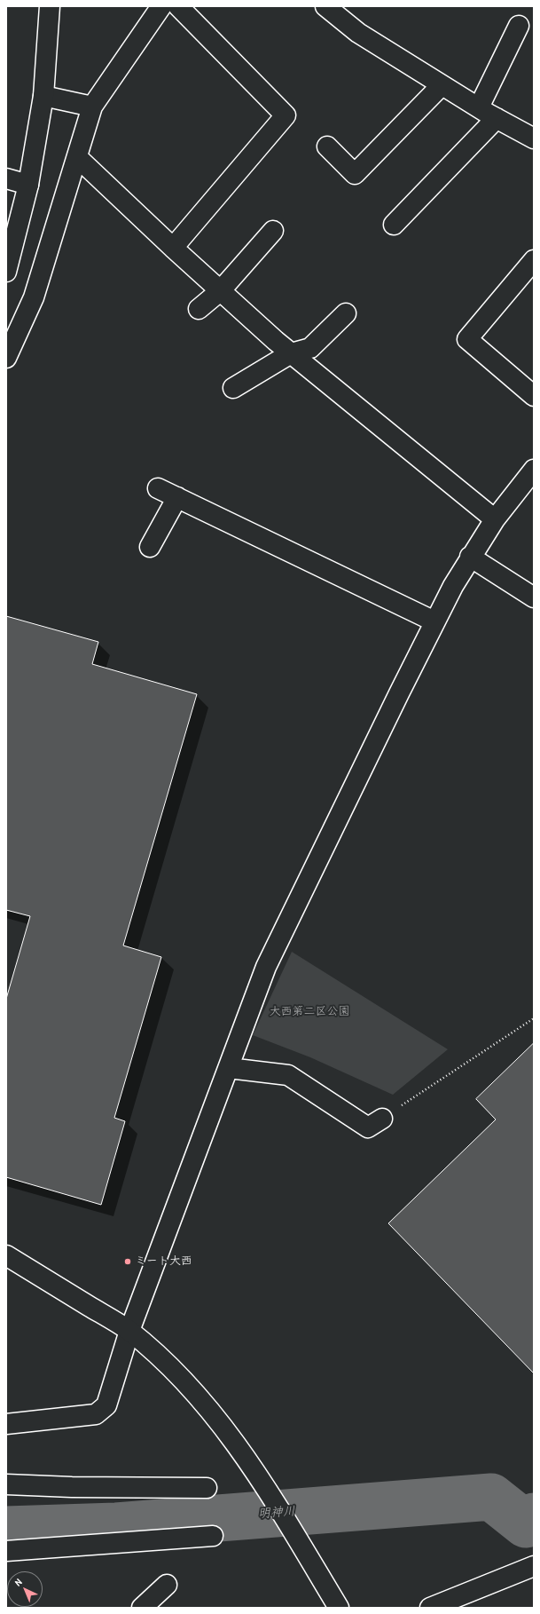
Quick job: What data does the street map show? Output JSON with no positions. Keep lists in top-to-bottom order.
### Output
{
  "water": ["明神川"],
  "parks": ["大西第二区公園"],
  "places": ["ミート大西"],
  "north": "top left"
}
